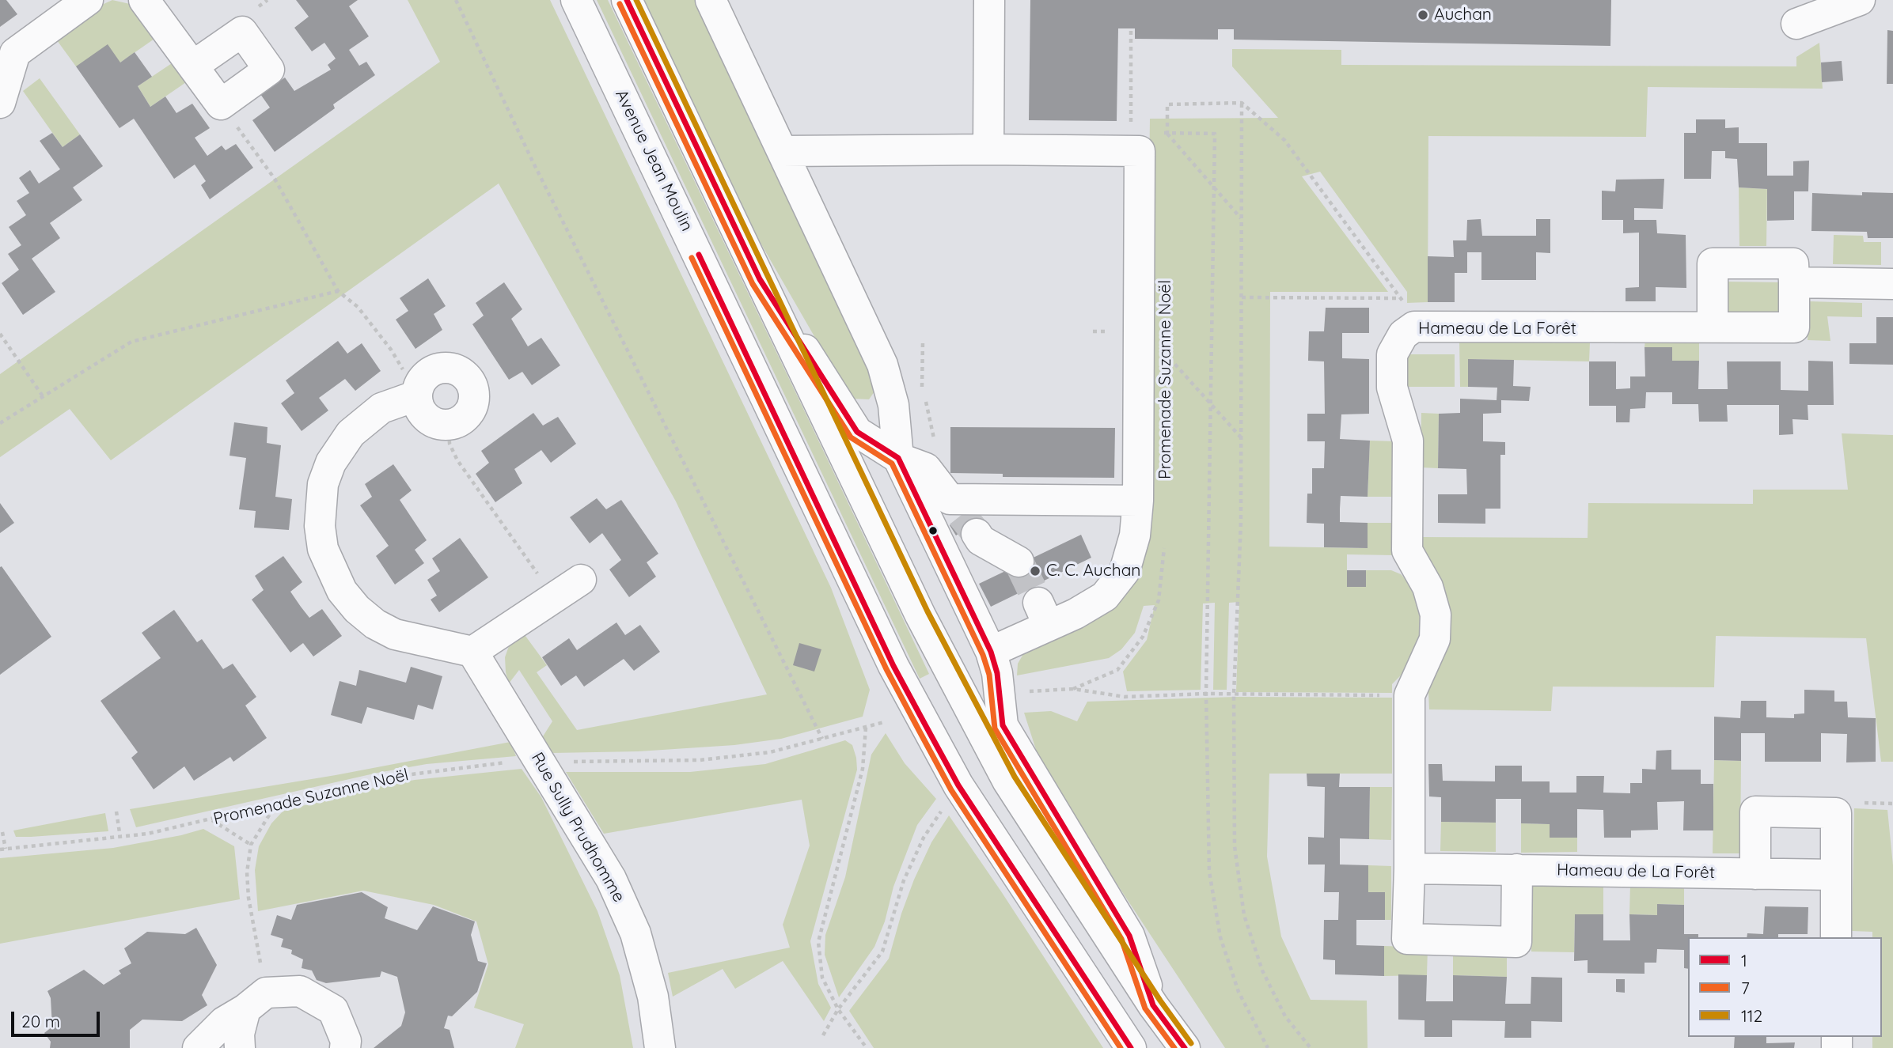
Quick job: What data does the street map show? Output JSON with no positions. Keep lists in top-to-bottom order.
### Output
{
  "streets": {
    "street": ["Avenue Jean Moulin", "Hameau de La Forêt", "Rue Sully Prudhomme"],
    "path": ["Promenade Suzanne Noël"]
  },
  "crossings": [
    ["Promenade Suzanne Noël", "Rue Sully Prudhomme"]
  ],
  "places": ["Auchan", "C. C. Auchan"],
  "lines": ["transit line 1", "transit line 112", "transit line 7"],
  "legend": ["1", "7", "112"],
  "scale_bar": "20 m"
}
